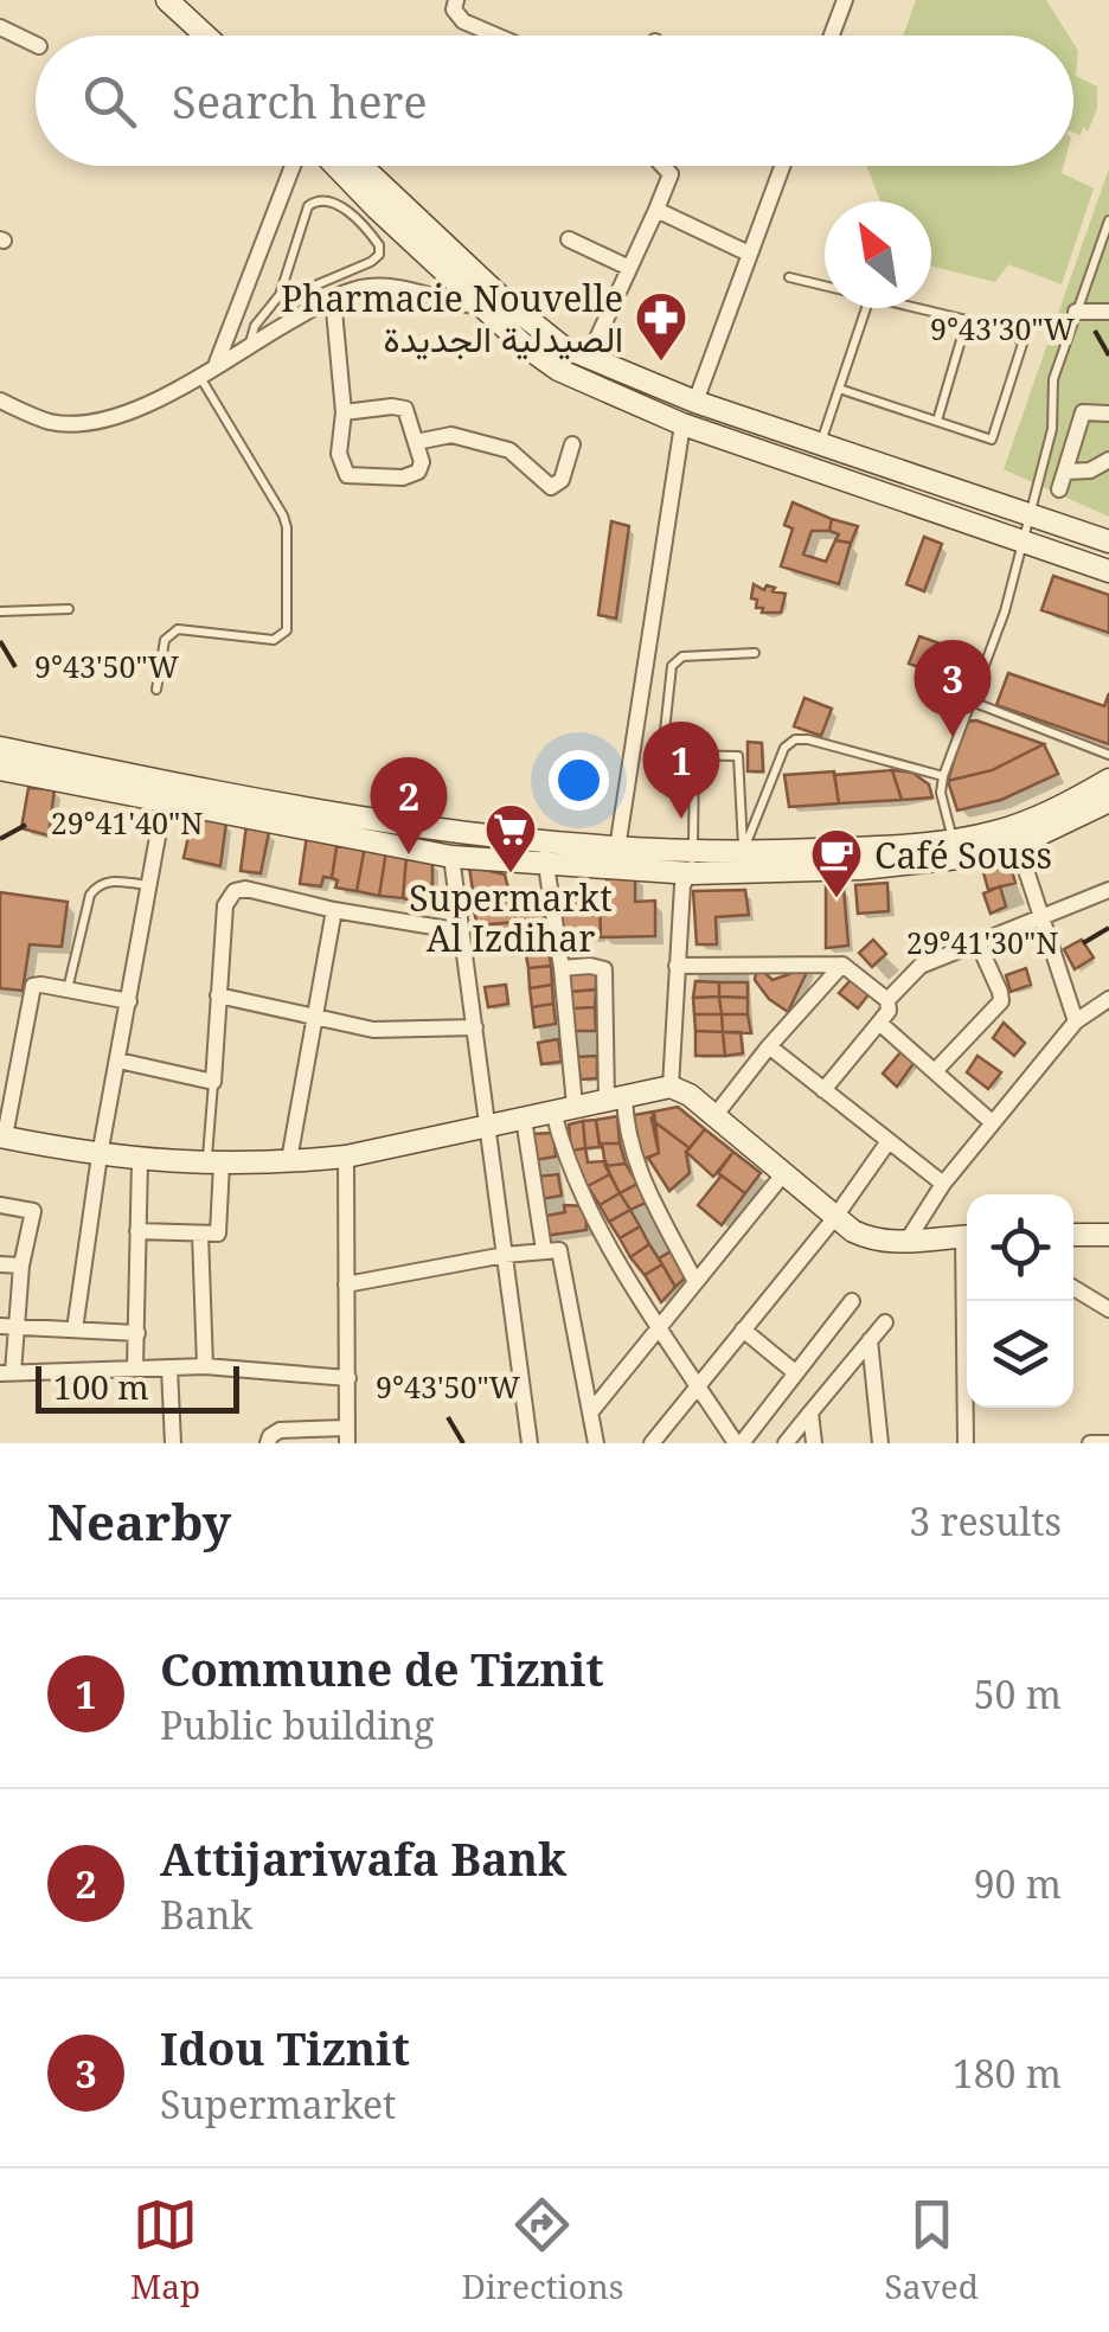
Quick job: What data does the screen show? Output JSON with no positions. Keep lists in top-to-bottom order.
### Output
{
  "places": {
    "pharmacy": ["Pharmacie Nouvelle الصيدلية الجديدة"],
    "supermarket": ["Supermarkt Al Izdihar"],
    "cafe": ["Café Souss"]
  },
  "scale_bar": "100 m",
  "north": "top left",
  "page": {
    "search": "Search here",
    "pins": ["3", "1", "2"],
    "scale": "100 m",
    "heading": ["Nearby", "3 results"],
    "list": [
      {
        "mark": "1",
        "name": "Commune de Tiznit",
        "note": "Public building",
        "value": "50 m"
      },
      {
        "mark": "2",
        "name": "Attijariwafa Bank",
        "note": "Bank",
        "value": "90 m"
      },
      {
        "mark": "3",
        "name": "Idou Tiznit",
        "note": "Supermarket",
        "value": "180 m"
      }
    ],
    "nav": ["Map", "Directions", "Saved"]
  },
  "coordinates": [
    "9°43'30\"W",
    "9°43'50\"W",
    "29°41'40\"N",
    "29°41'30\"N"
  ]
}
